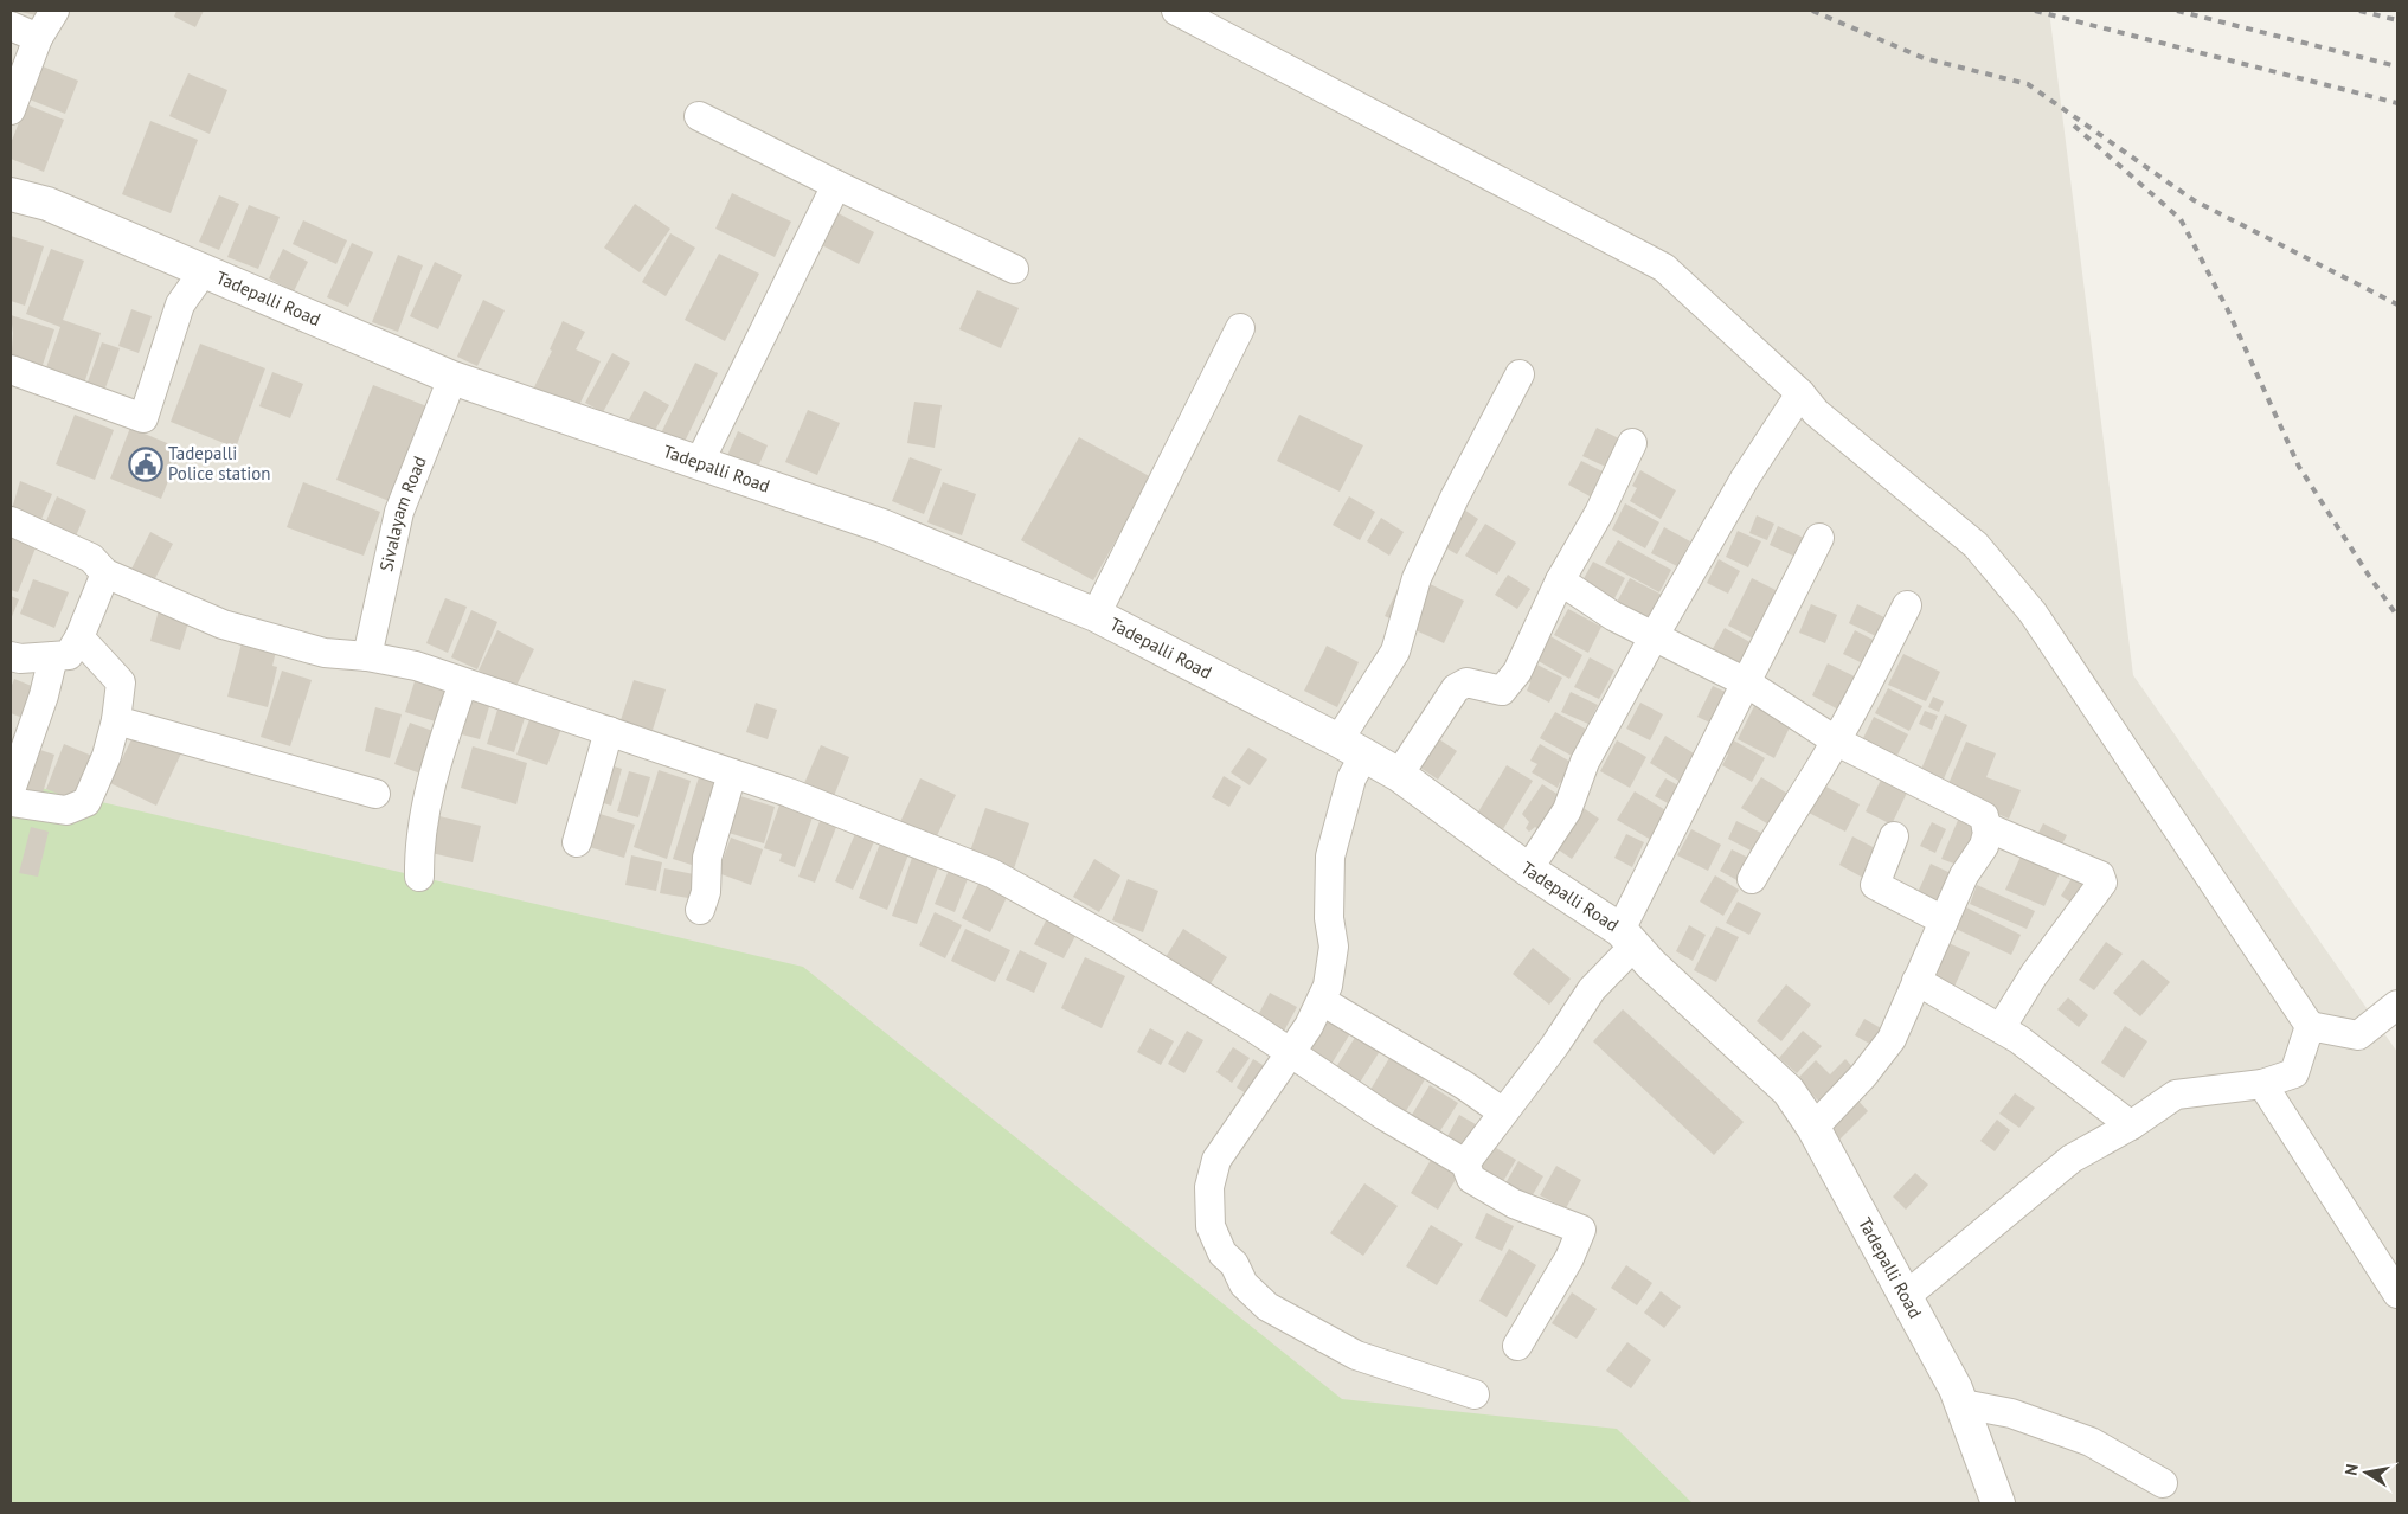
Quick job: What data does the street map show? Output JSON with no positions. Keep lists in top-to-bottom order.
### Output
{
  "streets": {
    "street": ["Tadepalli Road", "Sivalayam Road"]
  },
  "crossings": [
    ["Tadepalli Road", "Sivalayam Road"]
  ],
  "places": {
    "public building": ["Tadepalli Police station"]
  },
  "north": "left"
}
